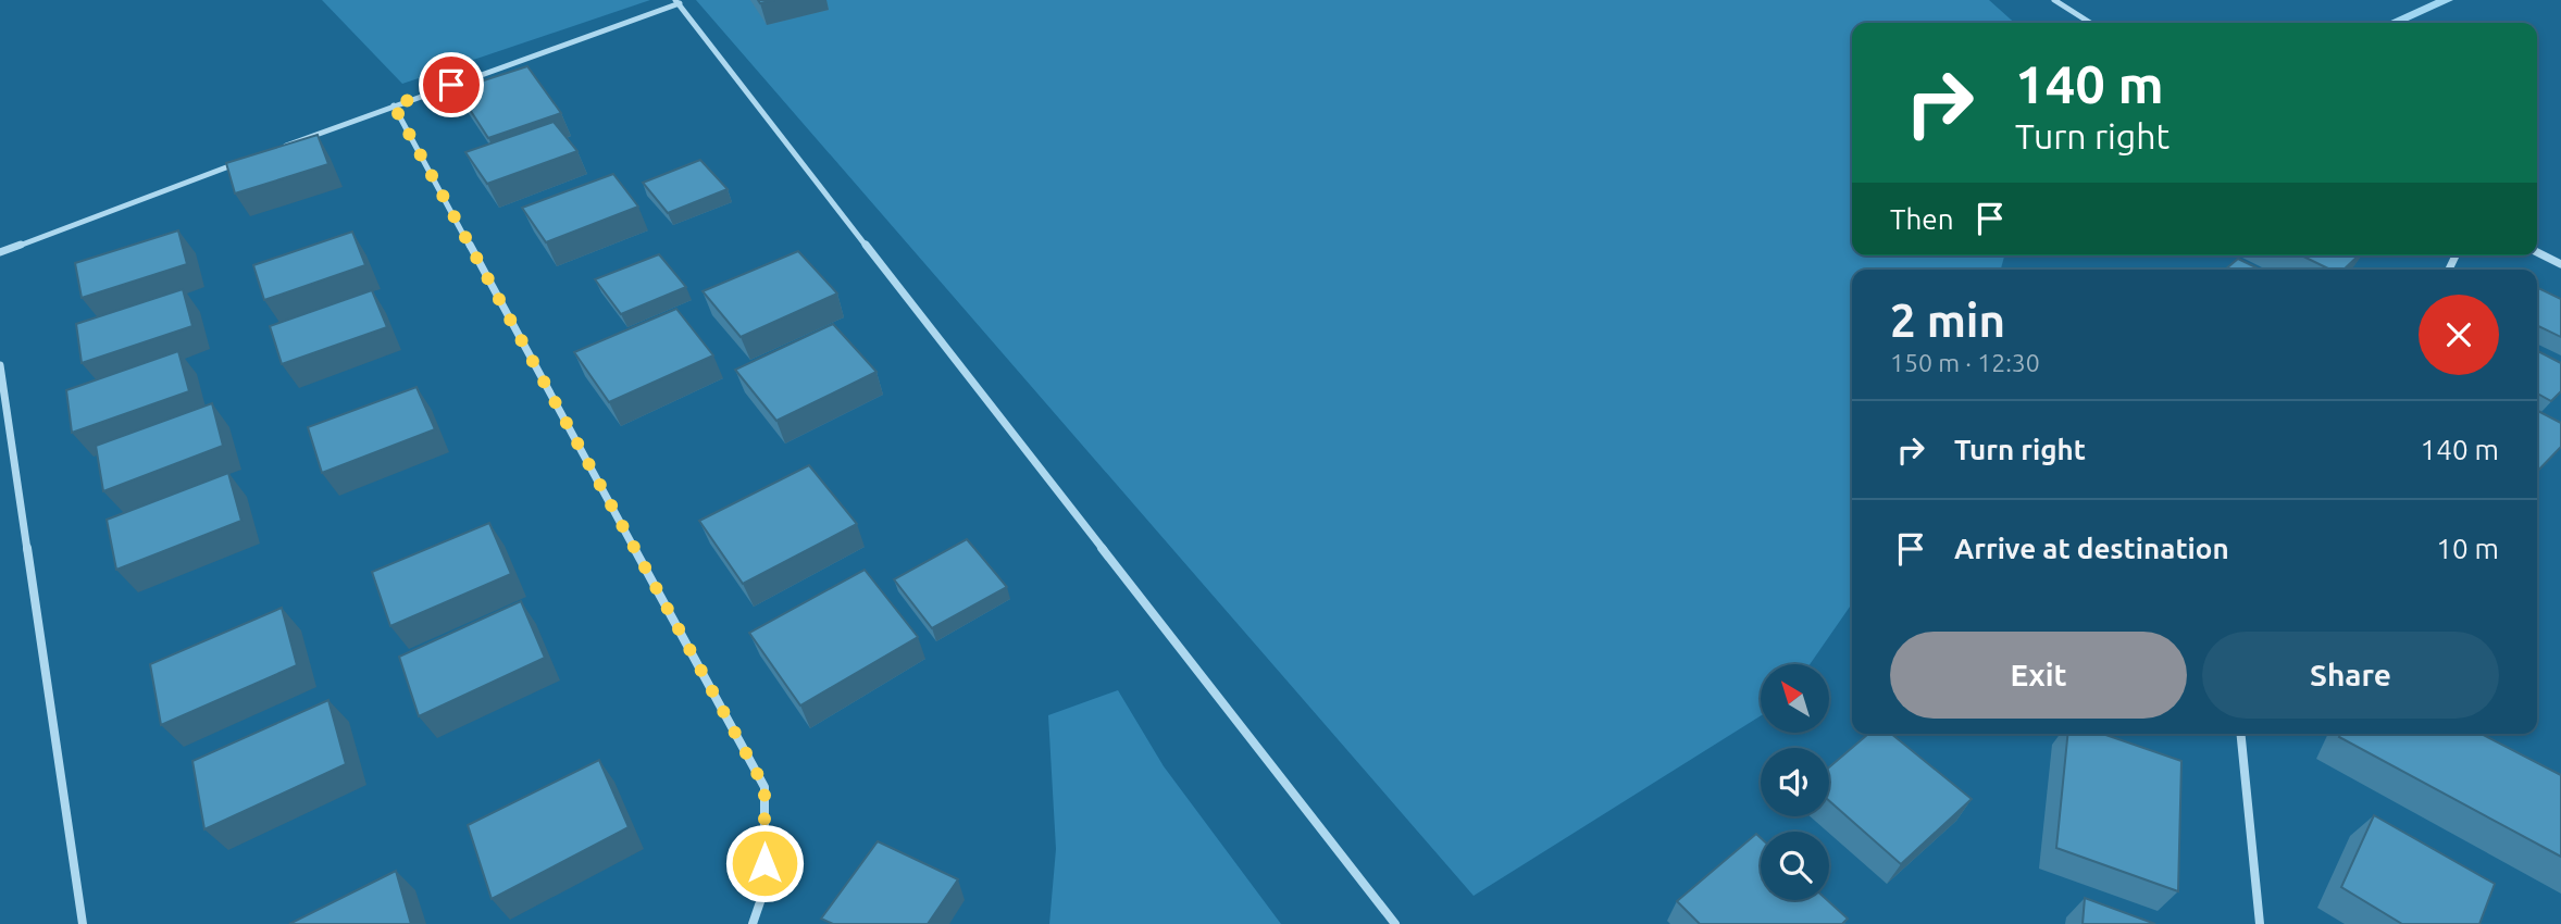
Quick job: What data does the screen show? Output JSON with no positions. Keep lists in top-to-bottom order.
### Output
{
  "north": "top left",
  "page": {
    "turn": ["140 m", "Turn right"],
    "then": "Then",
    "heading": ["2 min", "150 m · 12:30"],
    "list": [
      {
        "name": "Turn right",
        "value": "140 m"
      },
      {
        "name": "Arrive at destination",
        "value": "10 m"
      }
    ],
    "buttons": ["Exit", "Share"]
  }
}
